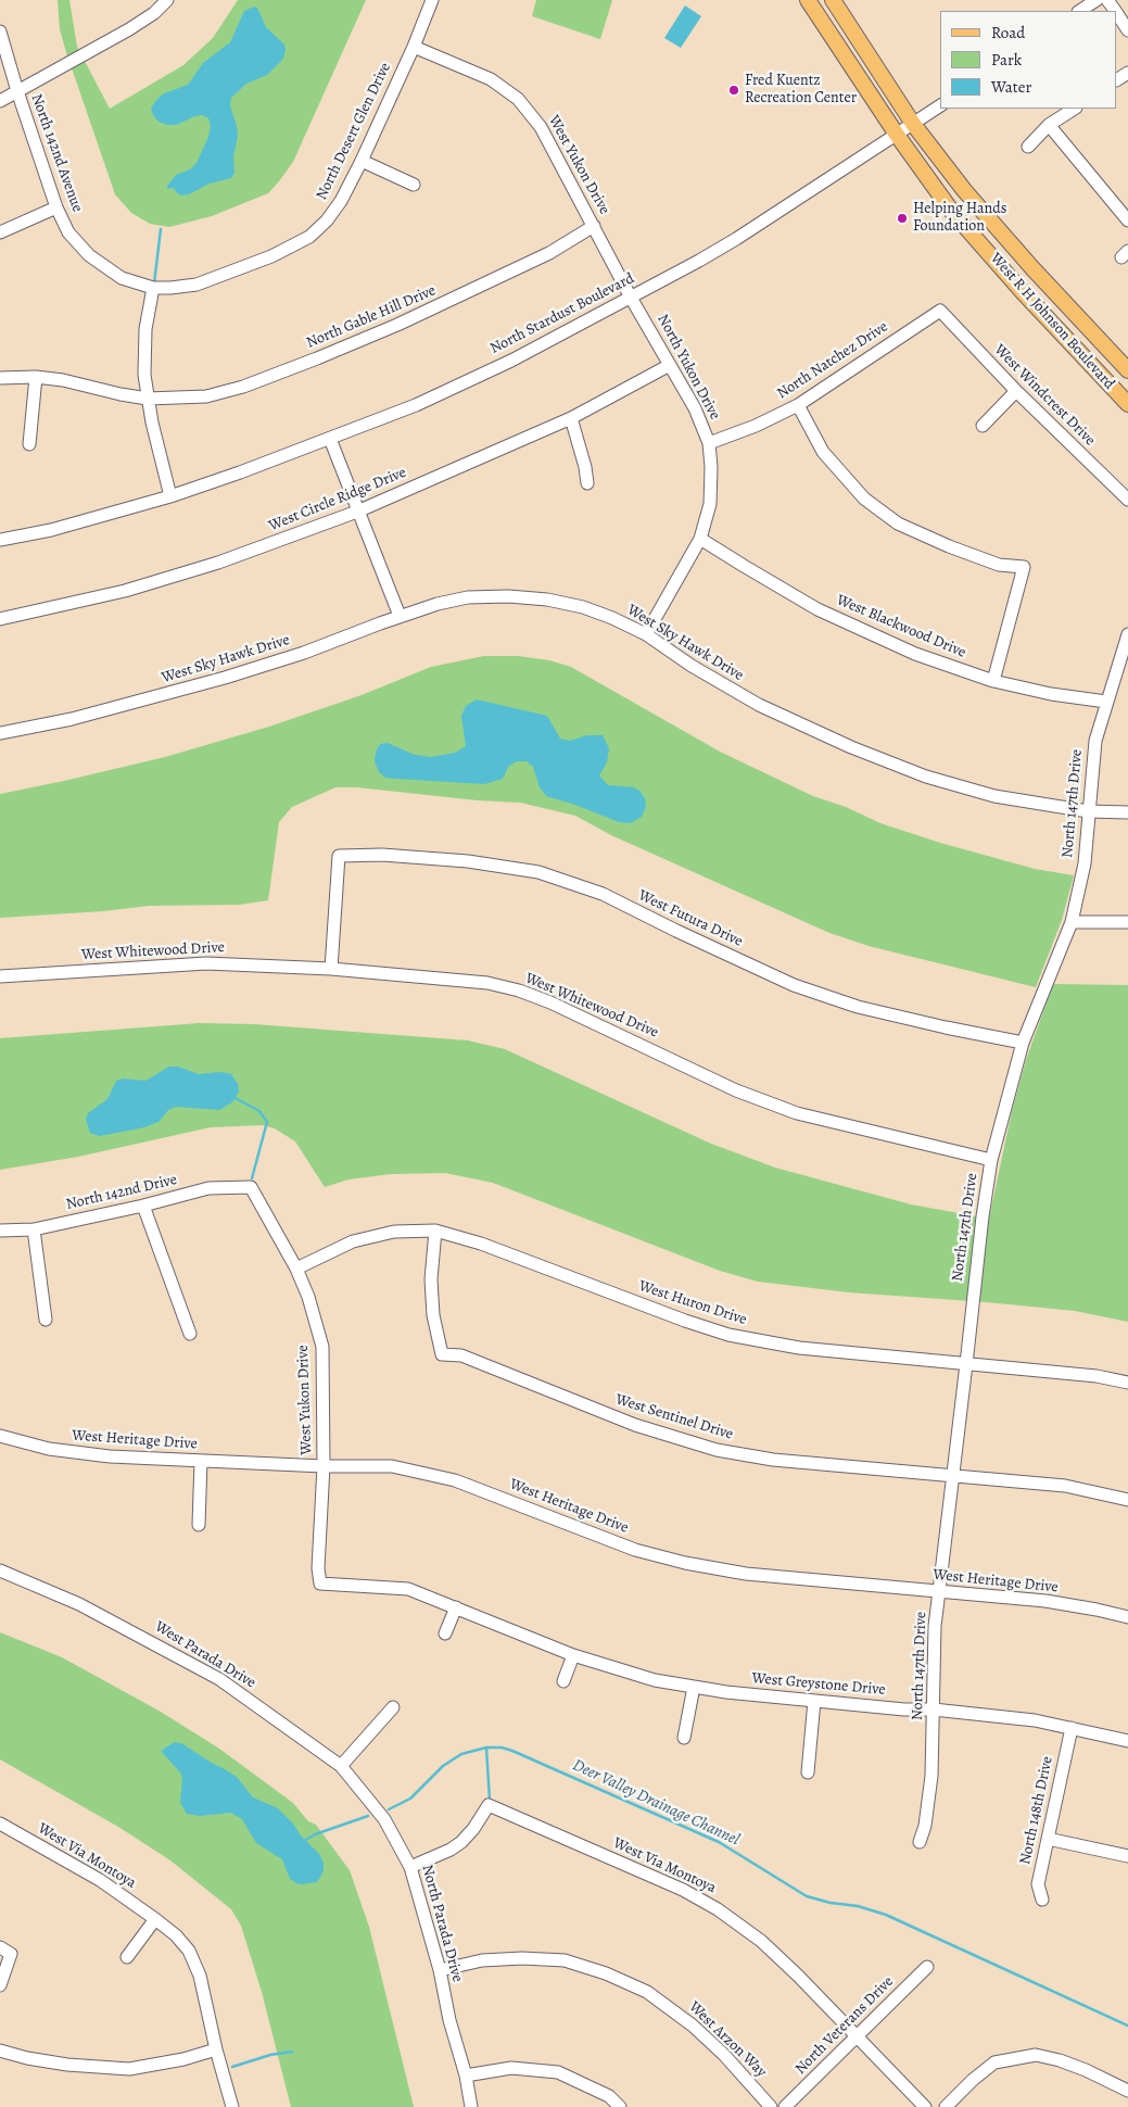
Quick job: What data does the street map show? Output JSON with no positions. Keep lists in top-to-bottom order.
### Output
{
  "streets": {
    "main road": ["West R H Johnson Boulevard"],
    "street": [
      "North Desert Glen Drive",
      "North 142nd Avenue",
      "West Yukon Drive",
      "North Stardust Boulevard",
      "North Gable Hill Drive",
      "North Natchez Drive",
      "North Yukon Drive",
      "West Windcrest Drive",
      "West Circle Ridge Drive",
      "West Blackwood Drive",
      "West Sky Hawk Drive",
      "North 147th Drive",
      "West Futura Drive",
      "West Whitewood Drive",
      "North 142nd Drive",
      "West Huron Drive",
      "West Sentinel Drive",
      "West Heritage Drive",
      "West Parada Drive",
      "West Greystone Drive",
      "North 148th Drive",
      "West Via Montoya",
      "North Parada Drive",
      "North Veterans Drive",
      "West Arzon Way"
    ]
  },
  "crossings": [
    ["North Desert Glen Drive", "North 142nd Avenue"],
    ["North Desert Glen Drive", "West Yukon Drive"],
    ["West Yukon Drive", "North Stardust Boulevard"],
    ["West Yukon Drive", "North Gable Hill Drive"],
    ["West Yukon Drive", "North Yukon Drive"],
    ["West Yukon Drive", "North 142nd Drive"],
    ["West Yukon Drive", "West Huron Drive"],
    ["West Yukon Drive", "West Heritage Drive"],
    ["West Yukon Drive", "West Greystone Drive"],
    ["North Stardust Boulevard", "West R H Johnson Boulevard"],
    ["North Stardust Boulevard", "North Yukon Drive"],
    ["North Natchez Drive", "North Yukon Drive"],
    ["North Natchez Drive", "West Windcrest Drive"],
    ["North Yukon Drive", "West Circle Ridge Drive"],
    ["North Yukon Drive", "West Blackwood Drive"],
    ["North Yukon Drive", "West Sky Hawk Drive"],
    ["West Blackwood Drive", "North 147th Drive"],
    ["West Sky Hawk Drive", "North 147th Drive"],
    ["North 147th Drive", "West Futura Drive"],
    ["North 147th Drive", "West Whitewood Drive"],
    ["North 147th Drive", "West Huron Drive"],
    ["North 147th Drive", "West Sentinel Drive"],
    ["North 147th Drive", "West Heritage Drive"],
    ["North 147th Drive", "West Greystone Drive"],
    ["West Futura Drive", "West Whitewood Drive"],
    ["West Huron Drive", "West Sentinel Drive"],
    ["West Heritage Drive", "West Greystone Drive"],
    ["West Parada Drive", "North Parada Drive"],
    ["West Greystone Drive", "North 148th Drive"],
    ["West Via Montoya", "North Parada Drive"],
    ["West Via Montoya", "North Veterans Drive"],
    ["North Parada Drive", "West Arzon Way"]
  ],
  "water": ["Deer Valley Drainage Channel"],
  "places": ["Fred Kuentz Recreation Center", "Helping Hands Foundation"],
  "legend": ["Road", "Park", "Water"]
}
